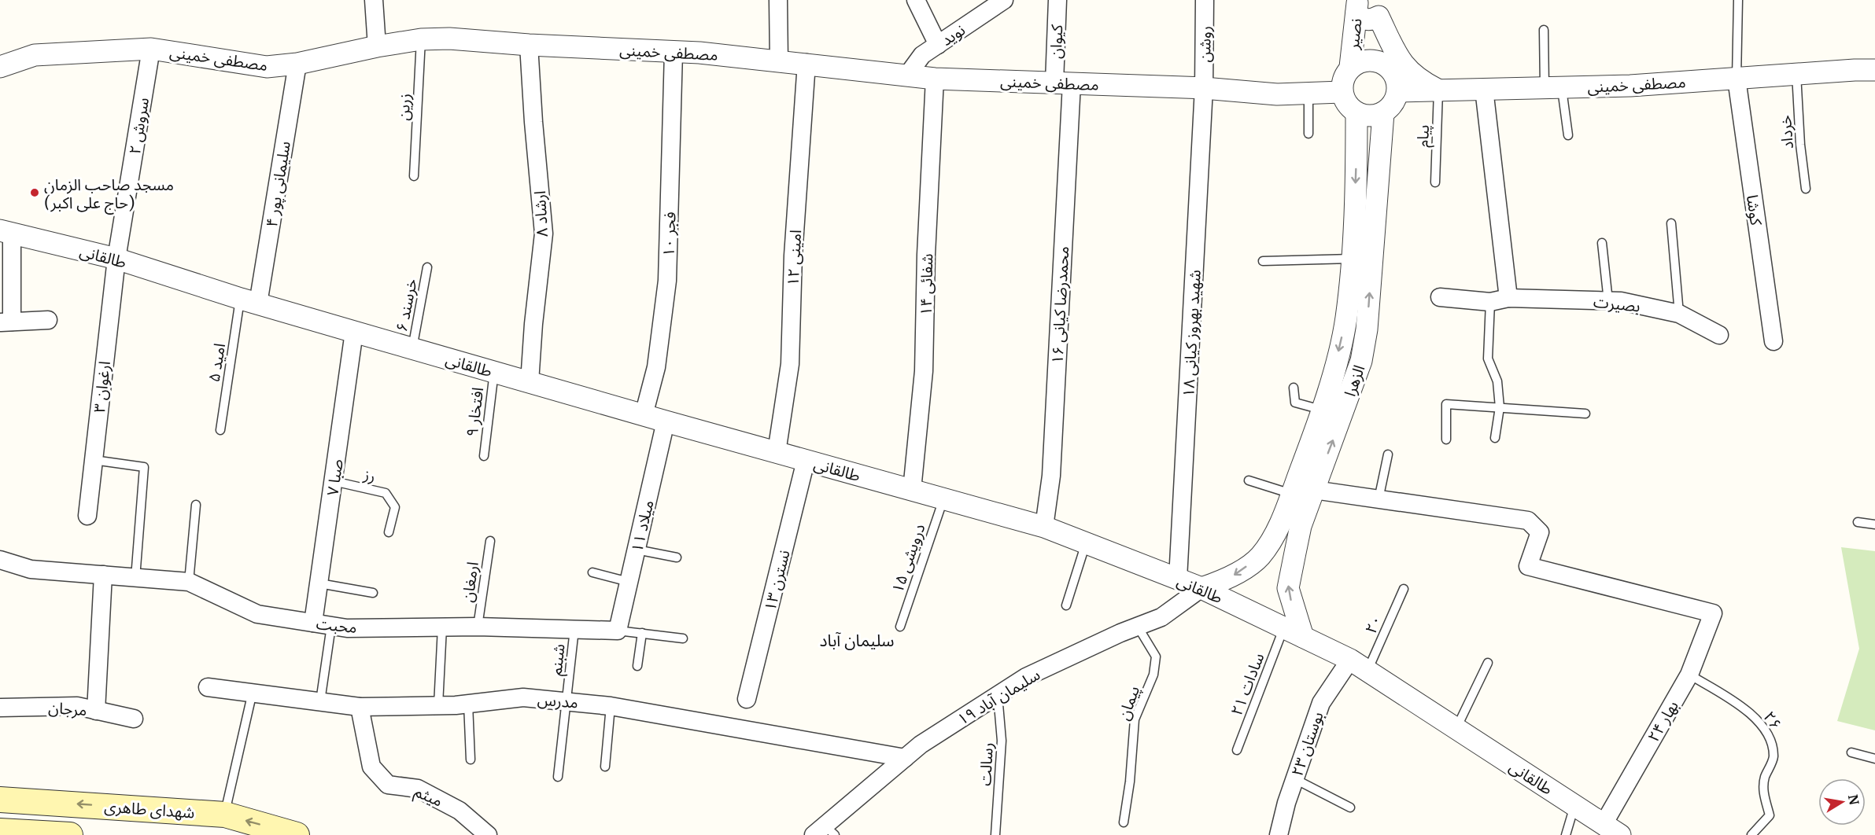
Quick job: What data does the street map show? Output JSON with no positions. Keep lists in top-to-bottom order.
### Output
{
  "streets": {
    "main road": ["شهدای طاهری"],
    "street": [
      "نصیر",
      "نوید",
      "کیوان",
      "روشن",
      "مصطفی خمینی",
      "سروش ۲",
      "سلیمانی پور ۴",
      "کوشا",
      "ارشاد ۸",
      "فجر ۱۰",
      "طالقانی",
      "امینی ۱۲",
      "شفائی ۱۴",
      "بصیرت",
      "محمدرضا کیانی ۱۶",
      "شهید بهروز کیانی ۱۸",
      "الزهرا",
      "ارغوان ۳",
      "صبا ۷",
      "میلاد ۱۱",
      "نسترن ۱۳",
      "محبت",
      "سلیمان آباد ۱۹",
      "مدرس",
      "مرجان",
      "بهار ۲۴",
      "بوستان ۲۳",
      "میثم"
    ],
    "lane": [
      "زرین",
      "خرداد",
      "پیام",
      "خرسند ۶",
      "امید ۵",
      "افتخار ۹",
      "رز",
      "درویشی ۱۵",
      "ارمغان",
      "۲۰",
      "شبنم",
      "سادات ۲۱",
      "پیمان",
      "۲۶",
      "رسالت"
    ]
  },
  "crossings": [
    ["نصیر", "مصطفی خمینی"],
    ["نصیر", "الزهرا"],
    ["نوید", "مصطفی خمینی"],
    ["کیوان", "مصطفی خمینی"],
    ["کیوان", "محمدرضا کیانی ۱۶"],
    ["روشن", "مصطفی خمینی"],
    ["روشن", "شهید بهروز کیانی ۱۸"],
    ["مصطفی خمینی", "زرین"],
    ["مصطفی خمینی", "سروش ۲"],
    ["مصطفی خمینی", "خرداد"],
    ["مصطفی خمینی", "پیام"],
    ["مصطفی خمینی", "سلیمانی پور ۴"],
    ["مصطفی خمینی", "کوشا"],
    ["مصطفی خمینی", "ارشاد ۸"],
    ["مصطفی خمینی", "فجر ۱۰"],
    ["مصطفی خمینی", "امینی ۱۲"],
    ["مصطفی خمینی", "شفائی ۱۴"],
    ["مصطفی خمینی", "محمدرضا کیانی ۱۶"],
    ["مصطفی خمینی", "شهید بهروز کیانی ۱۸"],
    ["مصطفی خمینی", "الزهرا"],
    ["سروش ۲", "طالقانی"],
    ["سروش ۲", "ارغوان ۳"],
    ["سلیمانی پور ۴", "طالقانی"],
    ["سلیمانی پور ۴", "امید ۵"],
    ["ارشاد ۸", "طالقانی"],
    ["فجر ۱۰", "طالقانی"],
    ["طالقانی", "امینی ۱۲"],
    ["طالقانی", "شفائی ۱۴"],
    ["طالقانی", "خرسند ۶"],
    ["طالقانی", "محمدرضا کیانی ۱۶"],
    ["طالقانی", "شهید بهروز کیانی ۱۸"],
    ["طالقانی", "امید ۵"],
    ["طالقانی", "الزهرا"],
    ["طالقانی", "ارغوان ۳"],
    ["طالقانی", "افتخار ۹"],
    ["طالقانی", "صبا ۷"],
    ["طالقانی", "میلاد ۱۱"],
    ["طالقانی", "درویشی ۱۵"],
    ["طالقانی", "نسترن ۱۳"],
    ["طالقانی", "۲۰"],
    ["طالقانی", "سادات ۲۱"],
    ["طالقانی", "سلیمان آباد ۱۹"],
    ["طالقانی", "بهار ۲۴"],
    ["طالقانی", "بوستان ۲۳"],
    ["الزهرا", "سلیمان آباد ۱۹"],
    ["رز", "صبا ۷"],
    ["صبا ۷", "محبت"],
    ["میلاد ۱۱", "محبت"],
    ["ارمغان", "محبت"],
    ["۲۰", "بوستان ۲۳"],
    ["محبت", "شبنم"],
    ["شبنم", "مدرس"],
    ["سلیمان آباد ۱۹", "مدرس"],
    ["سلیمان آباد ۱۹", "پیمان"],
    ["سلیمان آباد ۱۹", "رسالت"],
    ["مدرس", "میثم"],
    ["۲۶", "بهار ۲۴"]
  ],
  "one_way": ["شهدای طاهری"],
  "districts": ["سلیمان آباد"],
  "places": ["مسجد صاحب الزمان (حاج علی اکبر)"],
  "north": "right"
}
